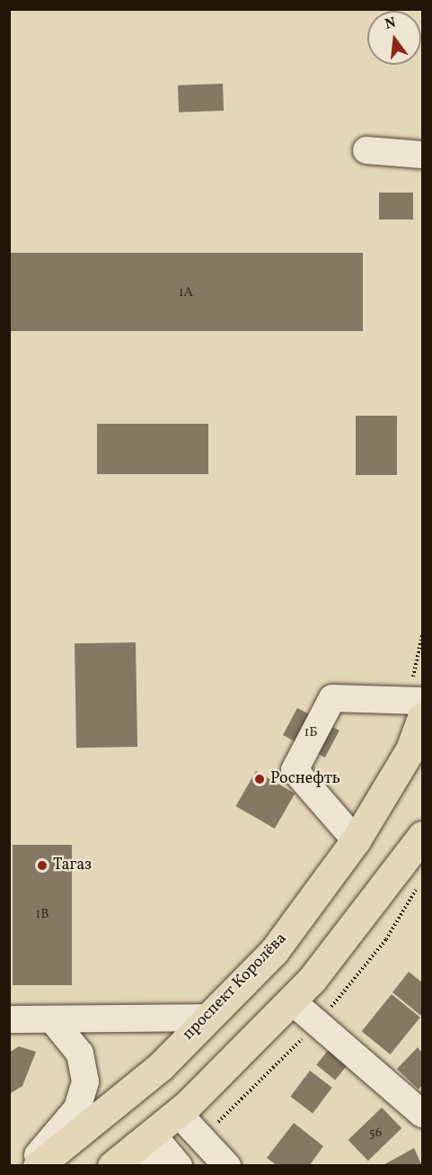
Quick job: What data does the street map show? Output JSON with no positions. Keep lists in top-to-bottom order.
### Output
{
  "streets": {
    "main road": ["проспект Королёва"]
  },
  "places": ["Роснефть", "Тагаз"],
  "house_numbers": [
    "1А",
    "1Б",
    "1В",
    "56"
  ],
  "north": "top"
}
